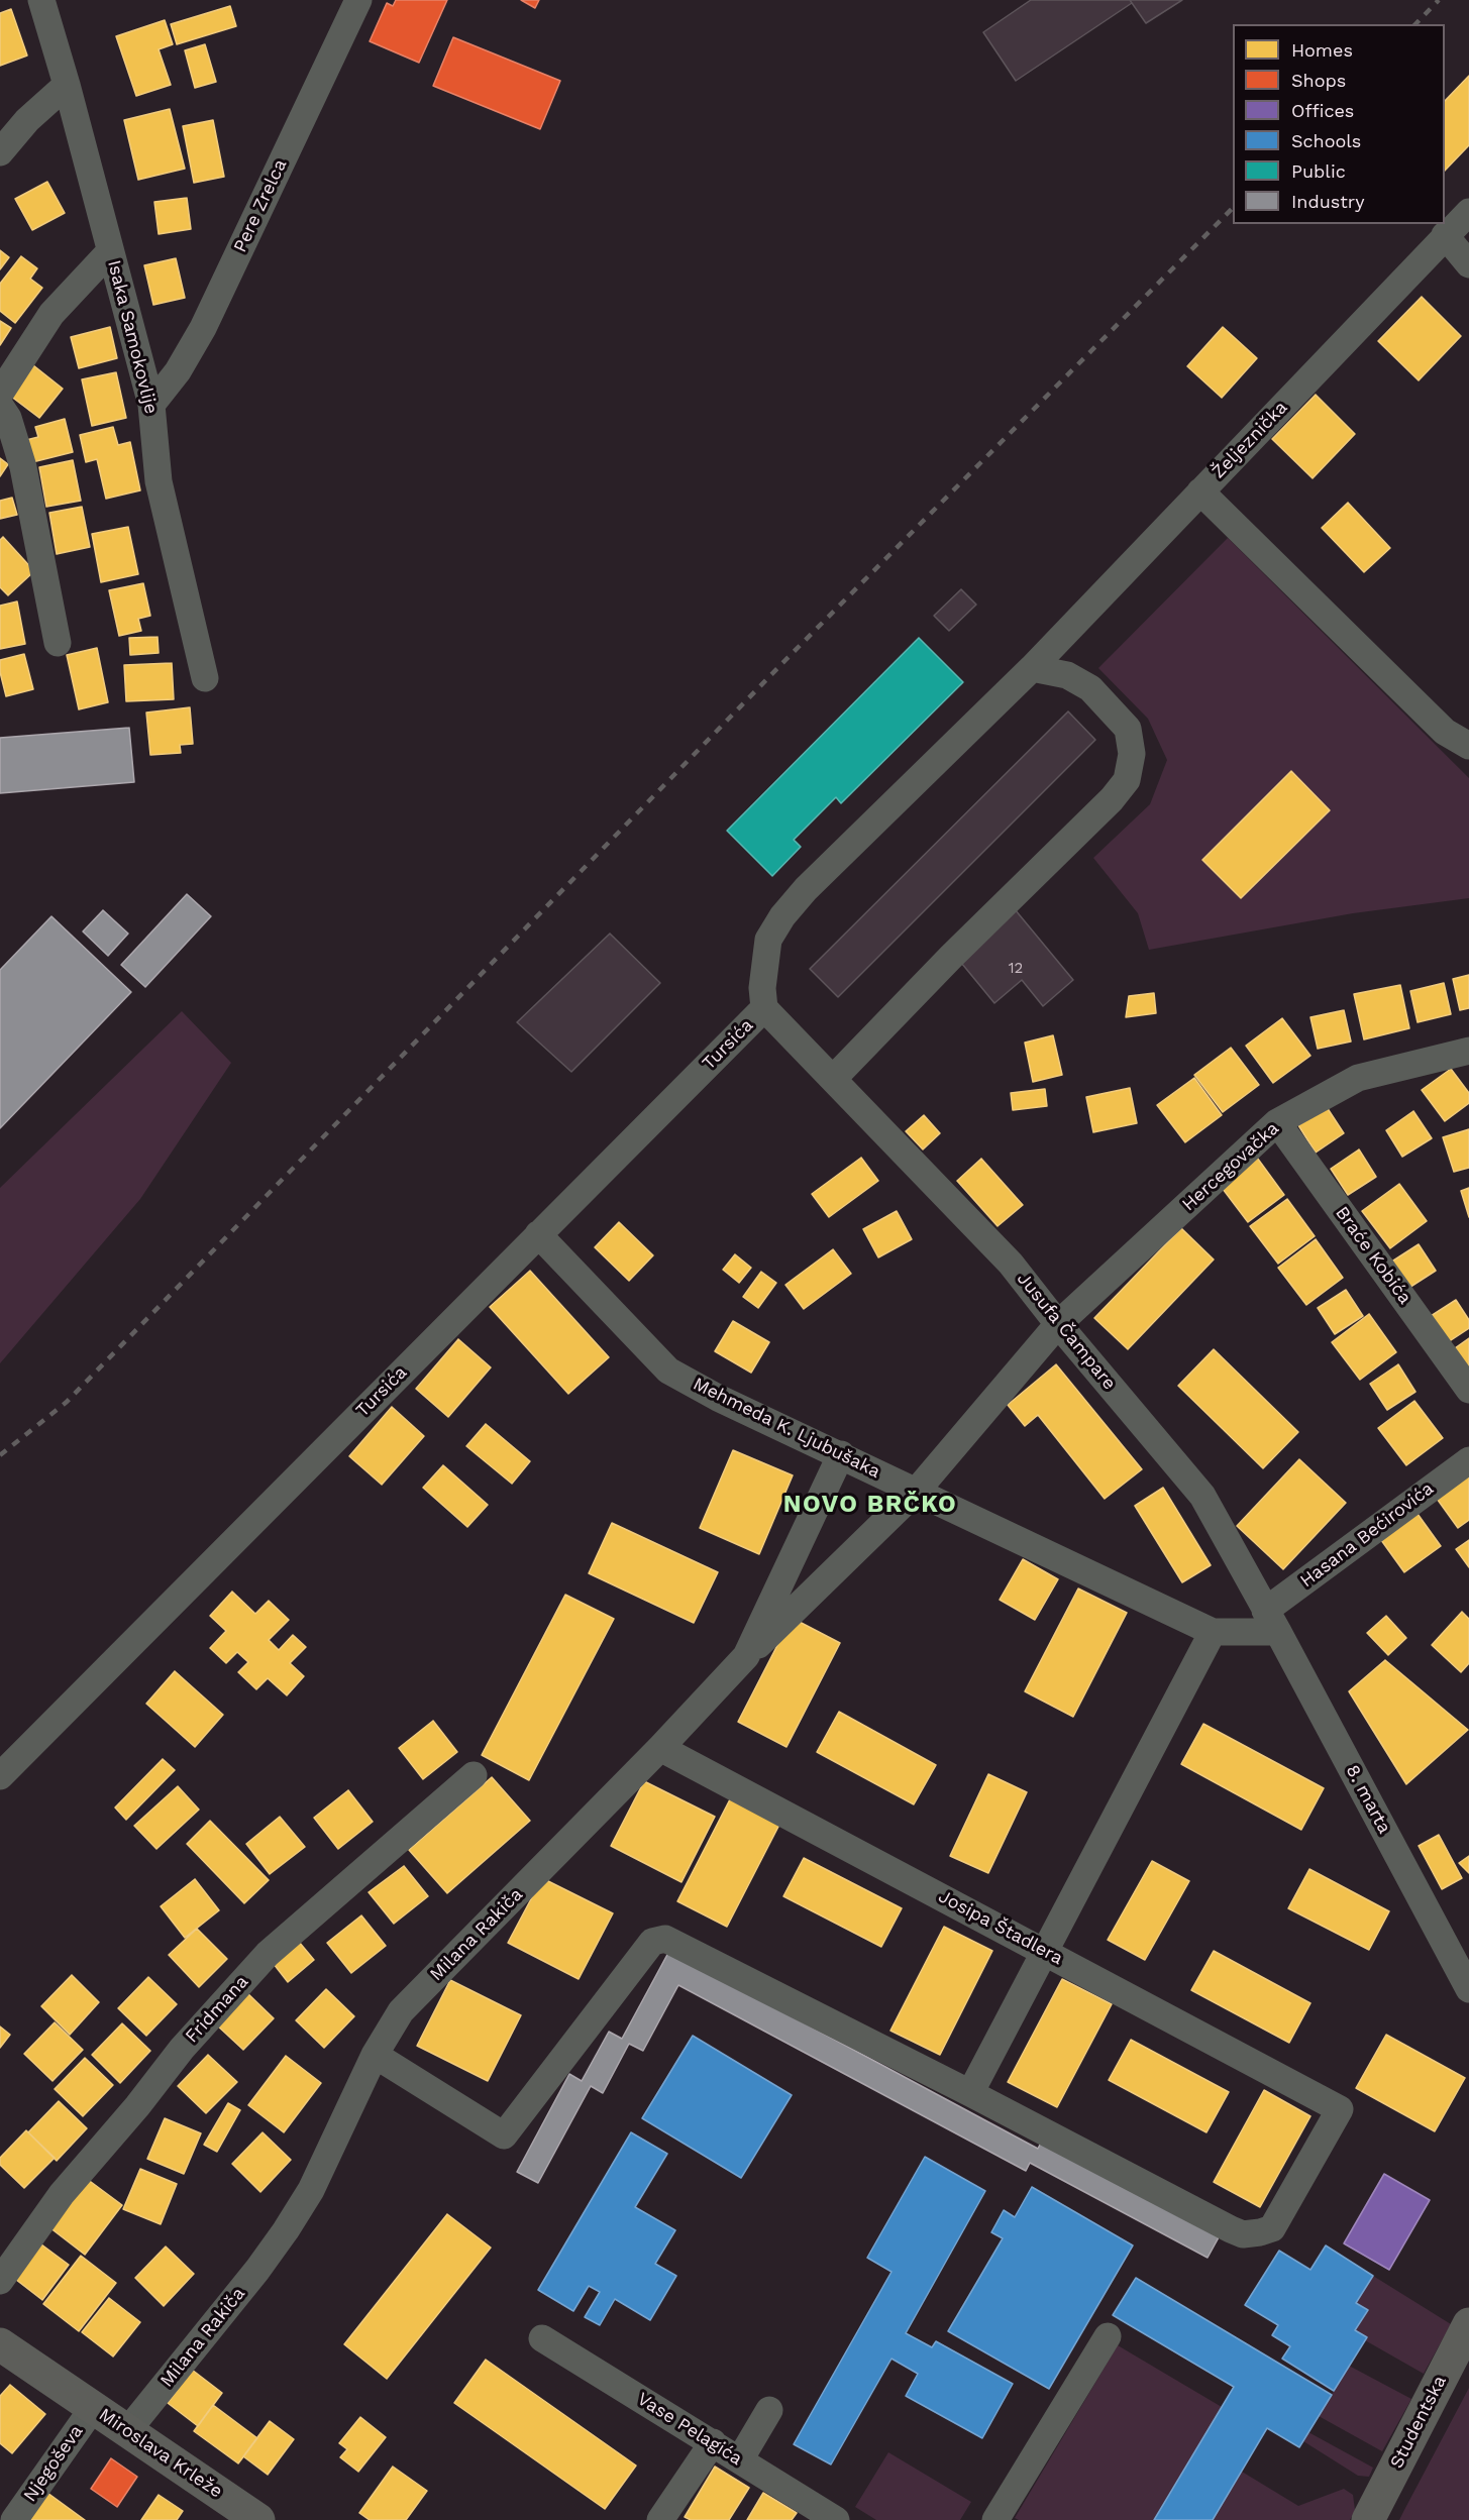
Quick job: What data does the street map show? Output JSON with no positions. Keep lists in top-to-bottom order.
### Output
{
  "streets": {
    "main road": ["Studentska", "Miroslava Krleže"],
    "street": [
      "Pere Zrelca",
      "Isaka Samokovlije",
      "Željeznička",
      "Tursića",
      "Hercegovačka",
      "Braće Kobića",
      "Jusufa Čampare",
      "Mehmeda K. Ljubušaka",
      "Hasana Bećirovića",
      "8. marta",
      "Josipa Štadlera",
      "Milana Rakiča",
      "Fridmana",
      "Vase Pelagića",
      "Njegoševa"
    ]
  },
  "crossings": [
    ["Pere Zrelca", "Isaka Samokovlije"],
    ["Željeznička", "Tursića"],
    ["Željeznička", "Jusufa Čampare"],
    ["Tursića", "Jusufa Čampare"],
    ["Tursića", "Mehmeda K. Ljubušaka"],
    ["Hercegovačka", "Braće Kobića"],
    ["Hercegovačka", "Jusufa Čampare"],
    ["Hercegovačka", "Mehmeda K. Ljubušaka"],
    ["Hercegovačka", "Milana Rakiča"],
    ["Jusufa Čampare", "Mehmeda K. Ljubušaka"],
    ["Jusufa Čampare", "Hasana Bećirovića"],
    ["Jusufa Čampare", "8. marta"],
    ["Mehmeda K. Ljubušaka", "Hasana Bećirovića"],
    ["Mehmeda K. Ljubušaka", "8. marta"],
    ["Mehmeda K. Ljubušaka", "Milana Rakiča"],
    ["Hasana Bećirovića", "8. marta"],
    ["Josipa Štadlera", "Milana Rakiča"],
    ["Milana Rakiča", "Miroslava Krleže"],
    ["Miroslava Krleže", "Njegoševa"]
  ],
  "districts": ["NOVO BRČKO"],
  "house_numbers": ["12"],
  "legend": [
    "Homes",
    "Shops",
    "Offices",
    "Schools",
    "Public",
    "Industry"
  ]
}
